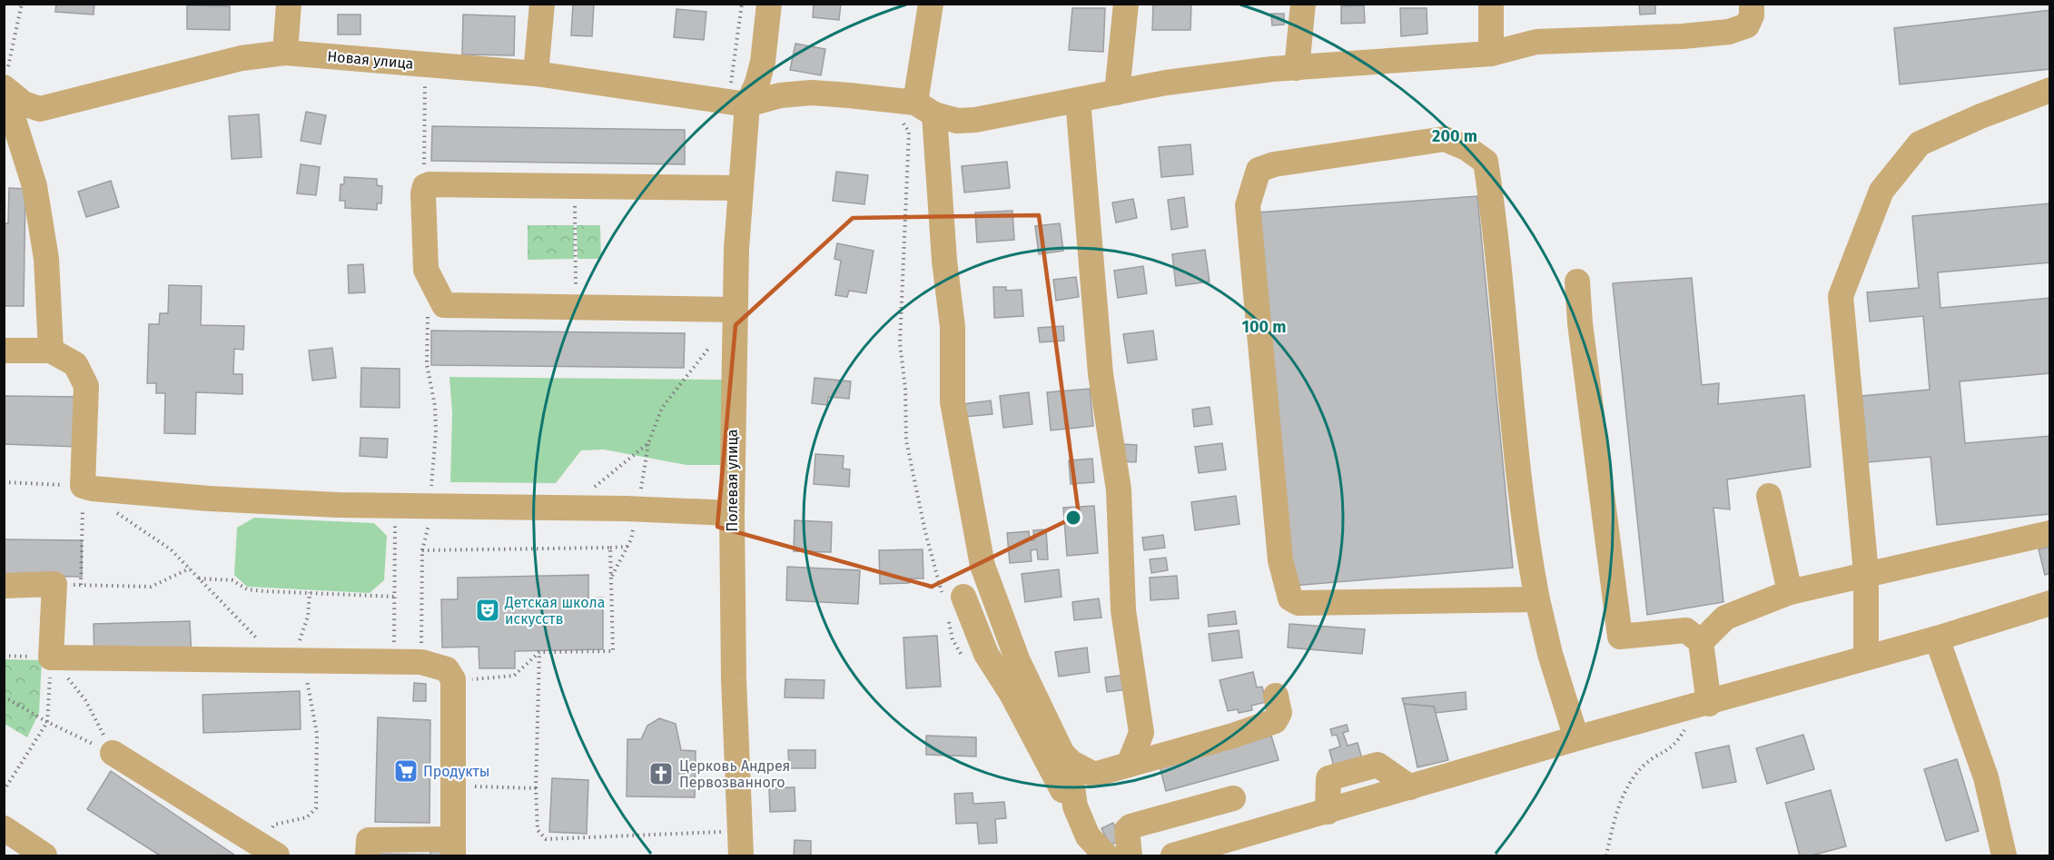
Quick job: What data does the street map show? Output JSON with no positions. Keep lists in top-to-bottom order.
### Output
{
  "streets": {
    "street": ["Новая улица", "Полевая улица"]
  },
  "crossings": [
    ["Новая улица", "Полевая улица"]
  ],
  "places": {
    "theatre": ["Детская школа искусств"],
    "supermarket": ["Продукты"],
    "church": ["Церковь Андрея Первозванного"]
  },
  "rings": ["200 m", "100 m"]
}
